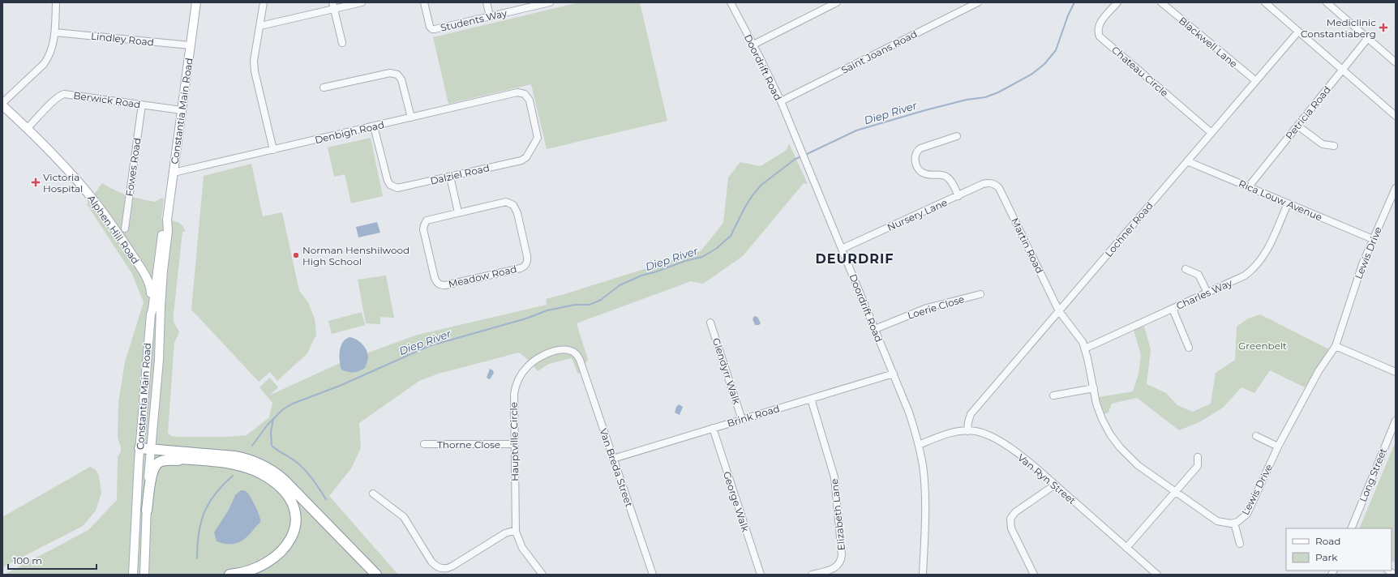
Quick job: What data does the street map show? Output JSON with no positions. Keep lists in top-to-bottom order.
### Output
{
  "streets": {
    "main road": ["Constantia Main Road", "Alphen Hill Road"],
    "street": [
      "Students Way",
      "Lindley Road",
      "Blackwell Lane",
      "Saint Joans Road",
      "Doordrift Road",
      "Chateau Circle",
      "Berwick Road",
      "Petricia Road",
      "Denbigh Road",
      "Fowes Road",
      "Dalziel Road",
      "Rica Louw Avenue",
      "Nursery Lane",
      "Lochner Road",
      "Martin Road",
      "Lewis Drive",
      "Meadow Road",
      "Charles Way",
      "Loerie Close",
      "Glendyrr Walk",
      "Brink Road",
      "Hauptville Circle",
      "Thorne Close",
      "Van Breda Street",
      "Long Street",
      "Van Ryn Street",
      "George Walk",
      "Elizabeth Lane"
    ]
  },
  "crossings": [
    ["Lindley Road", "Constantia Main Road"],
    ["Blackwell Lane", "Lochner Road"],
    ["Saint Joans Road", "Doordrift Road"],
    ["Doordrift Road", "Nursery Lane"],
    ["Doordrift Road", "Loerie Close"],
    ["Doordrift Road", "Brink Road"],
    ["Doordrift Road", "Van Ryn Street"],
    ["Chateau Circle", "Lochner Road"],
    ["Berwick Road", "Constantia Main Road"],
    ["Berwick Road", "Fowes Road"],
    ["Berwick Road", "Alphen Hill Road"],
    ["Constantia Main Road", "Denbigh Road"],
    ["Constantia Main Road", "Alphen Hill Road"],
    ["Petricia Road", "Rica Louw Avenue"],
    ["Denbigh Road", "Dalziel Road"],
    ["Rica Louw Avenue", "Lochner Road"],
    ["Rica Louw Avenue", "Lewis Drive"],
    ["Rica Louw Avenue", "Charles Way"],
    ["Nursery Lane", "Martin Road"],
    ["Lochner Road", "Martin Road"],
    ["Lochner Road", "Lewis Drive"],
    ["Lochner Road", "Van Ryn Street"],
    ["Martin Road", "Lewis Drive"],
    ["Lewis Drive", "Charles Way"],
    ["Glendyrr Walk", "Brink Road"],
    ["Brink Road", "Van Breda Street"],
    ["Brink Road", "George Walk"],
    ["Brink Road", "Elizabeth Lane"],
    ["Hauptville Circle", "Thorne Close"],
    ["Hauptville Circle", "Van Breda Street"]
  ],
  "districts": ["DEURDRIF"],
  "water": ["Diep River"],
  "parks": ["Greenbelt"],
  "places": {
    "health": ["Mediclinic Constantiaberg", "Victoria Hospital"],
    "other": ["Norman Henshilwood High School"]
  },
  "legend": ["Road", "Park"],
  "scale_bar": "100 m"
}
